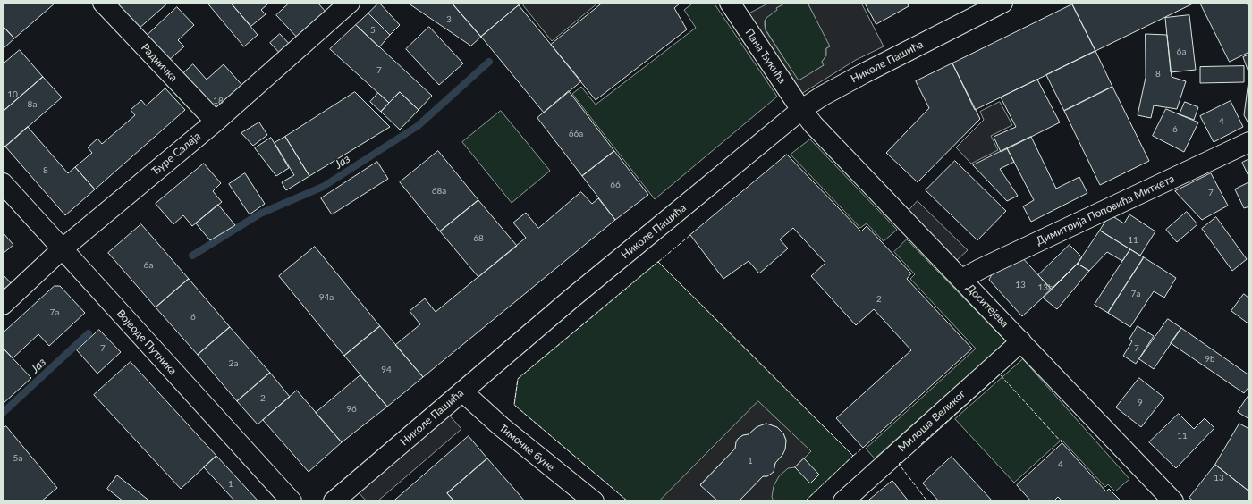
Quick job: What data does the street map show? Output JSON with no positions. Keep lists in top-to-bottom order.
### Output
{
  "streets": {
    "street": [
      "Пана Ђукића",
      "Николе Пашића",
      "Радничка",
      "Ђуре Салаја",
      "Димитрија Поповића Миткета",
      "Доситејева",
      "Војводе Путника",
      "Милоша Великог",
      "Тимочке буне"
    ]
  },
  "crossings": [
    ["Пана Ђукића", "Николе Пашића"],
    ["Пана Ђукића", "Доситејева"],
    ["Николе Пашића", "Доситејева"],
    ["Николе Пашића", "Тимочке буне"],
    ["Радничка", "Ђуре Салаја"],
    ["Ђуре Салаја", "Војводе Путника"],
    ["Димитрија Поповића Миткета", "Доситејева"],
    ["Доситејева", "Милоша Великог"]
  ],
  "water": ["Јаз"],
  "house_numbers": [
    "3",
    "5",
    "6a",
    "7",
    "8",
    "10",
    "18",
    "8a",
    "4",
    "6",
    "66a",
    "8",
    "66",
    "68a",
    "7",
    "68",
    "11",
    "6a",
    "13",
    "13b",
    "7a",
    "94a",
    "2",
    "7a",
    "6",
    "7",
    "7",
    "9b",
    "2a",
    "94",
    "2",
    "9",
    "96",
    "11",
    "5a",
    "1",
    "4",
    "13",
    "1"
  ]
}
